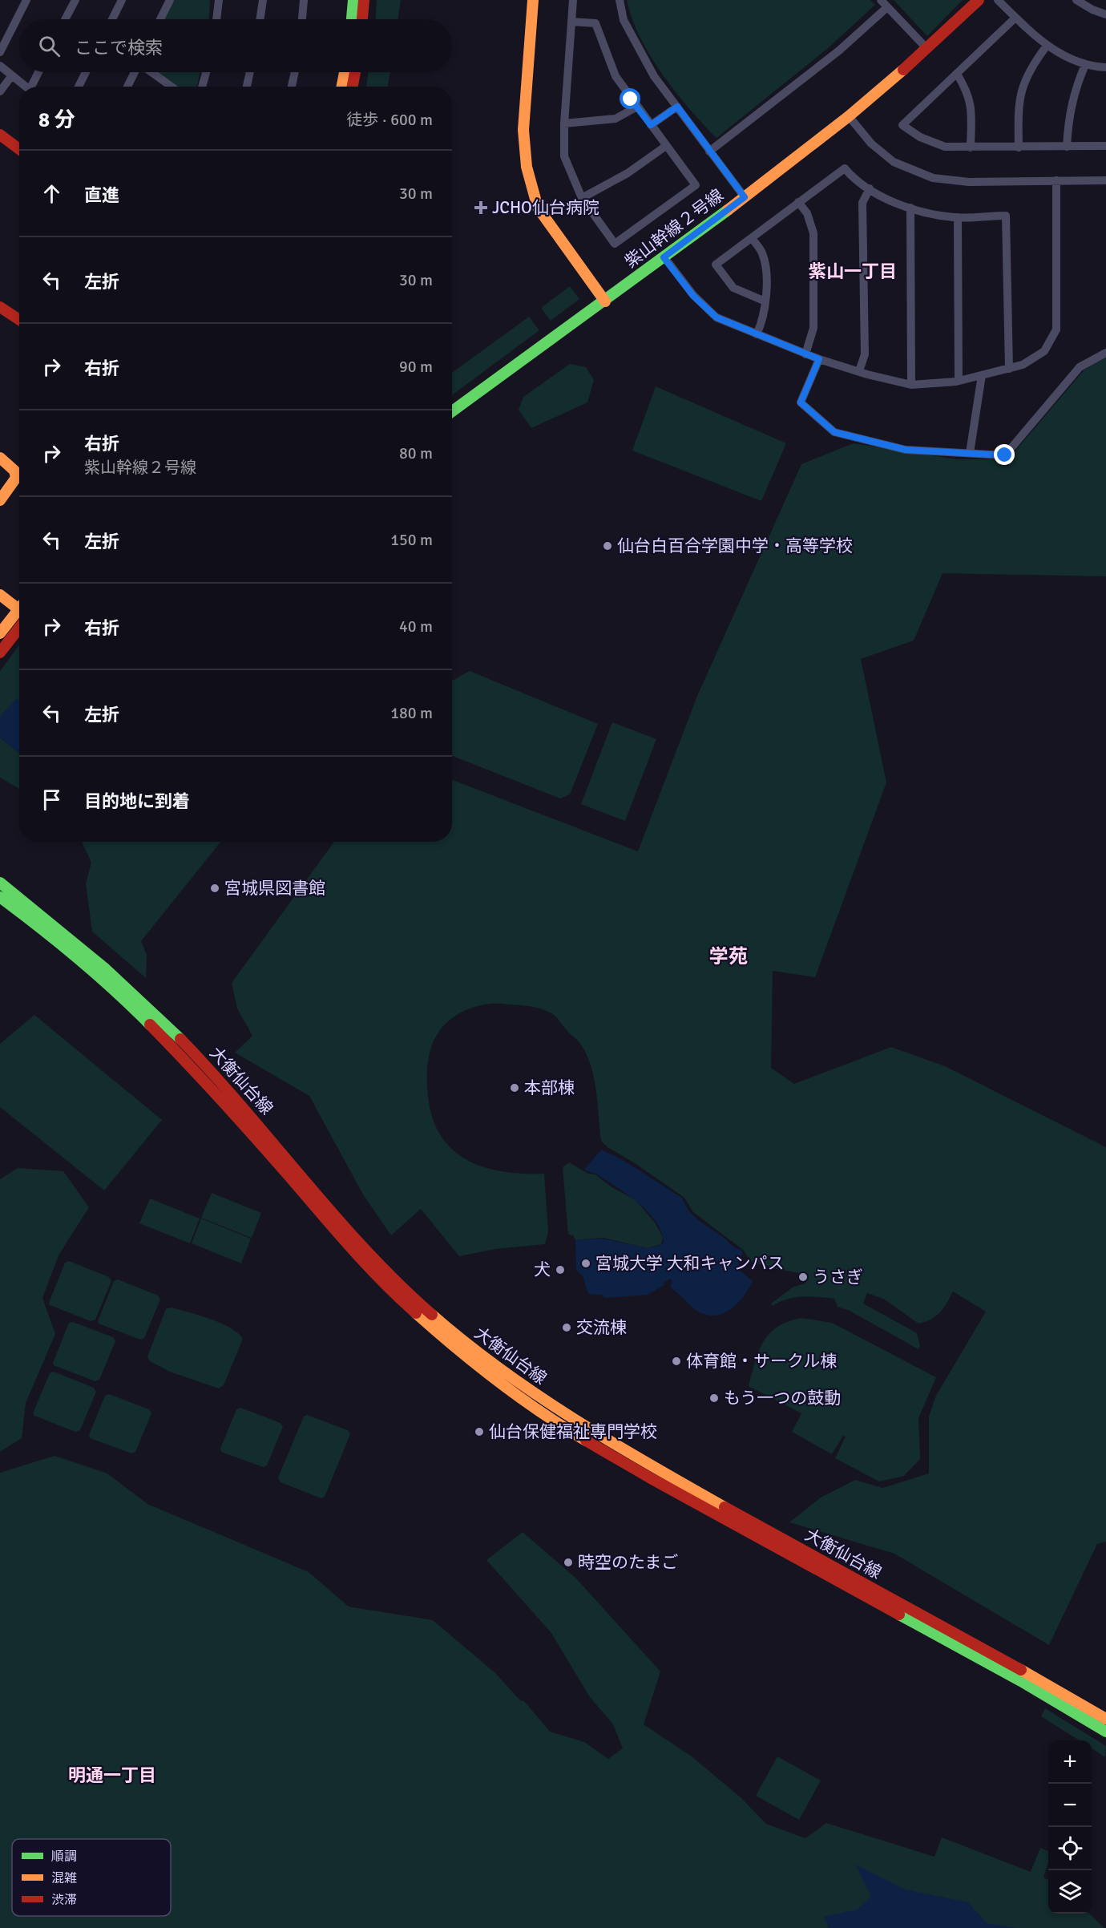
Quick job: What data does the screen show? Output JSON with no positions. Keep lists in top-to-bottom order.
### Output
{
  "streets": {
    "main road": ["紫山幹線２号線", "大衡仙台線"]
  },
  "districts": ["紫山一丁目", "学苑", "明通一丁目"],
  "places": {
    "health": ["JCHO仙台病院"],
    "other": [
      "仙台白百合学園中学・高等学校",
      "宮城県図書館",
      "本部棟",
      "宮城大学 大和キャンパス",
      "犬",
      "うさぎ",
      "交流棟",
      "体育館・サークル棟",
      "もう一つの鼓動",
      "仙台保健福祉専門学校",
      "時空のたまご"
    ]
  },
  "legend": ["順調", "混雑", "渋滞"],
  "page": {
    "search": "ここで検索",
    "heading": ["8 分", "徒歩 · 600 m"],
    "list": [
      ["直進", "30 m"],
      ["左折", "30 m"],
      ["右折", "90 m"],
      ["右折", "紫山幹線２号線", "80 m"],
      ["左折", "150 m"],
      ["右折", "40 m"],
      ["左折", "180 m"],
      "目的地に到着"
    ],
    "map_buttons": ["+", "−"]
  }
}
